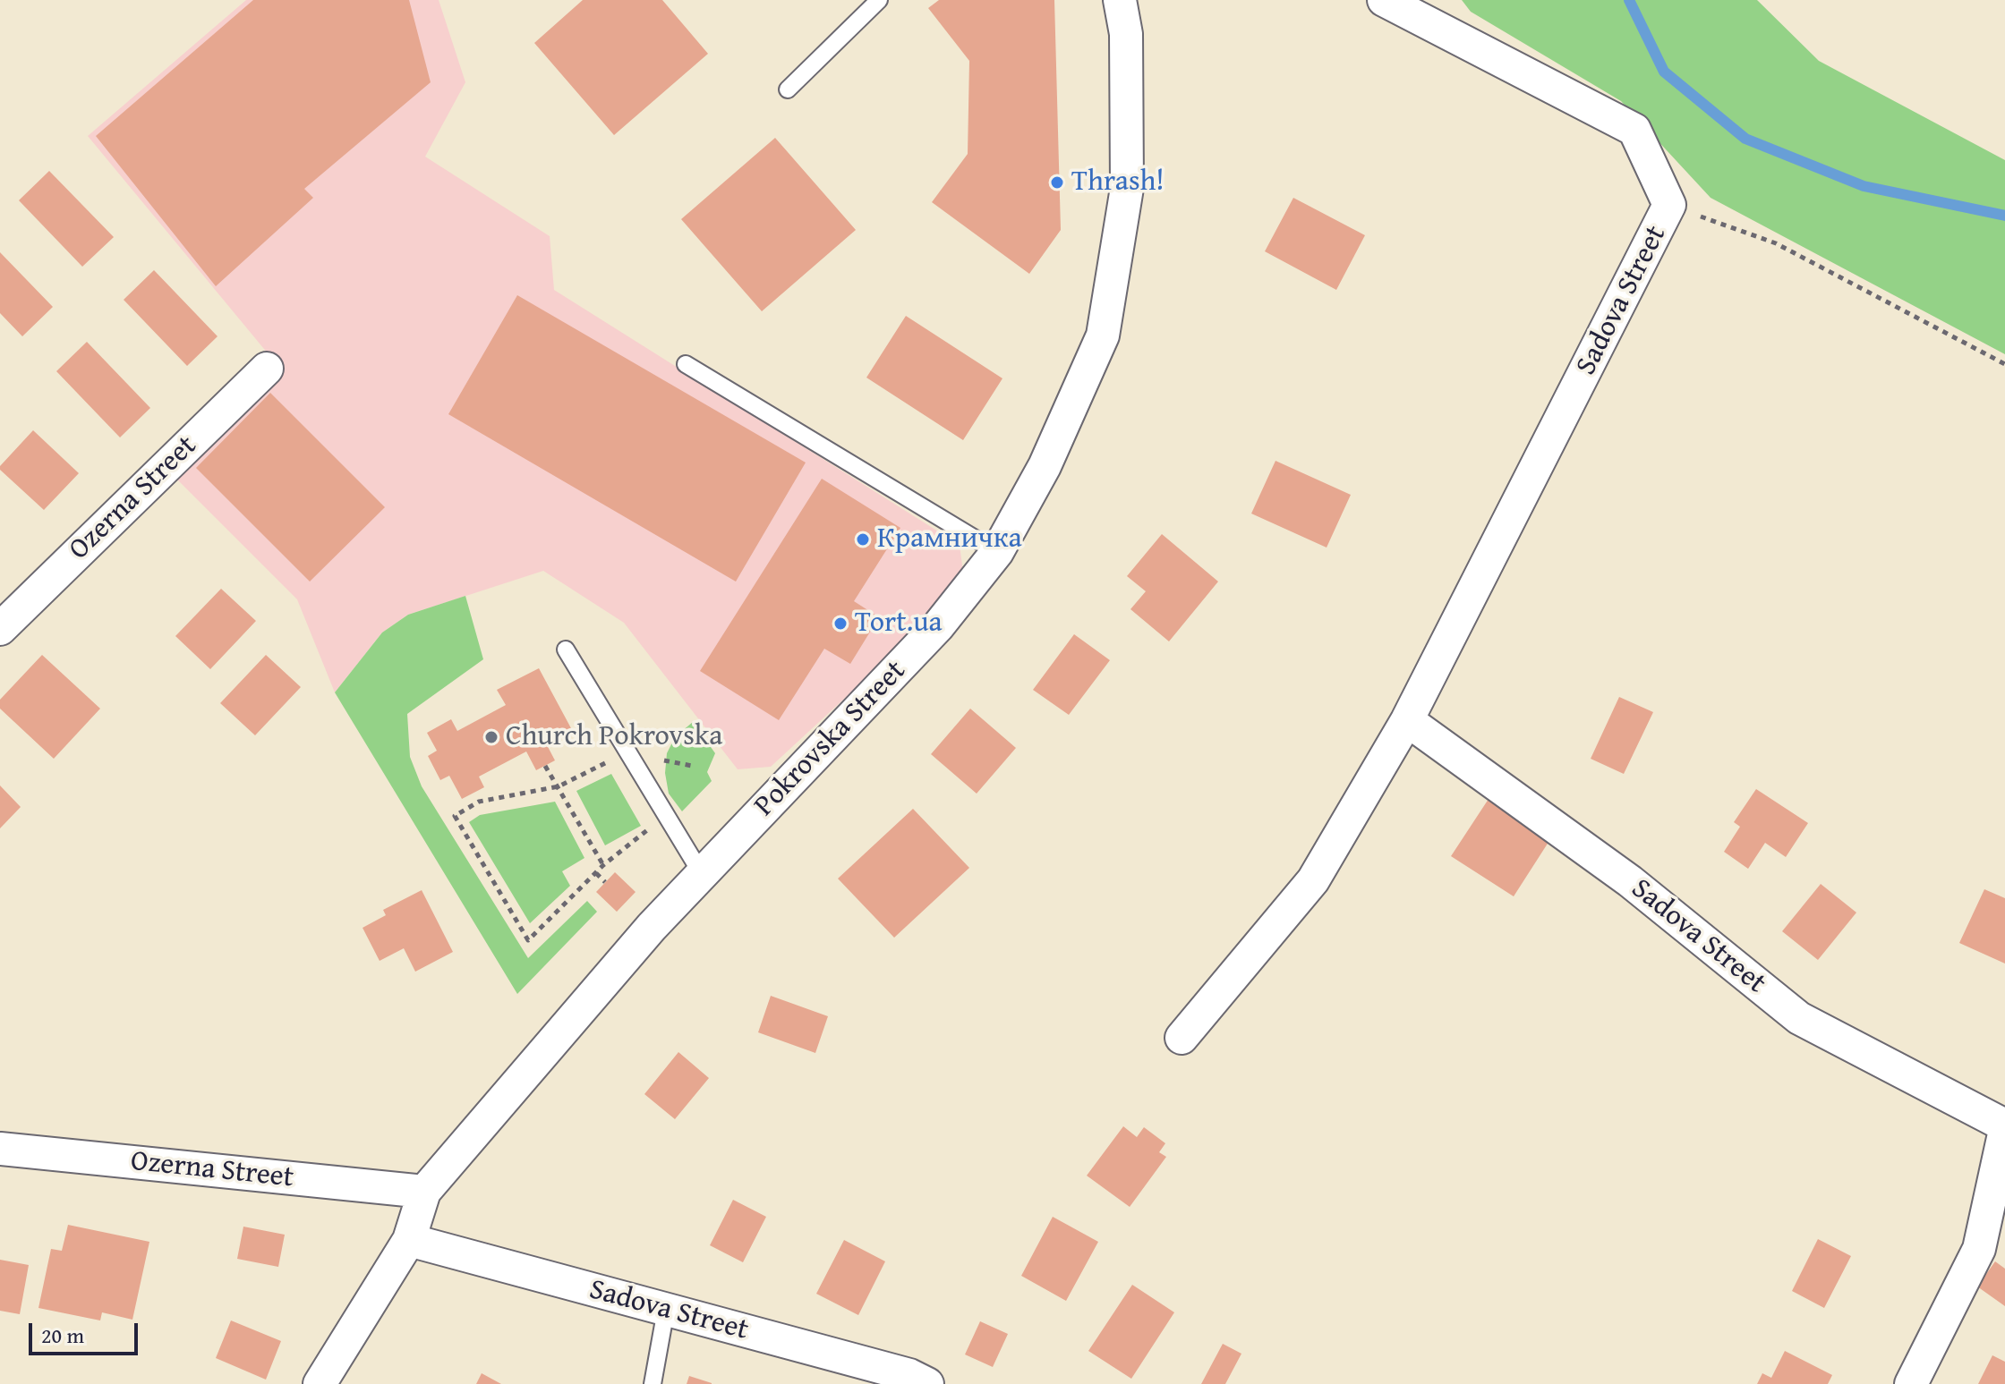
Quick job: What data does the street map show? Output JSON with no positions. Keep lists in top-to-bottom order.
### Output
{
  "streets": {
    "street": ["Sadova Street", "Ozerna Street", "Pokrovska Street"]
  },
  "crossings": [
    ["Sadova Street", "Pokrovska Street"],
    ["Ozerna Street", "Pokrovska Street"]
  ],
  "places": [
    "Thrash!",
    "Крамничка",
    "Tort.ua",
    "Church Pokrovska"
  ],
  "scale_bar": "20 m"
}
